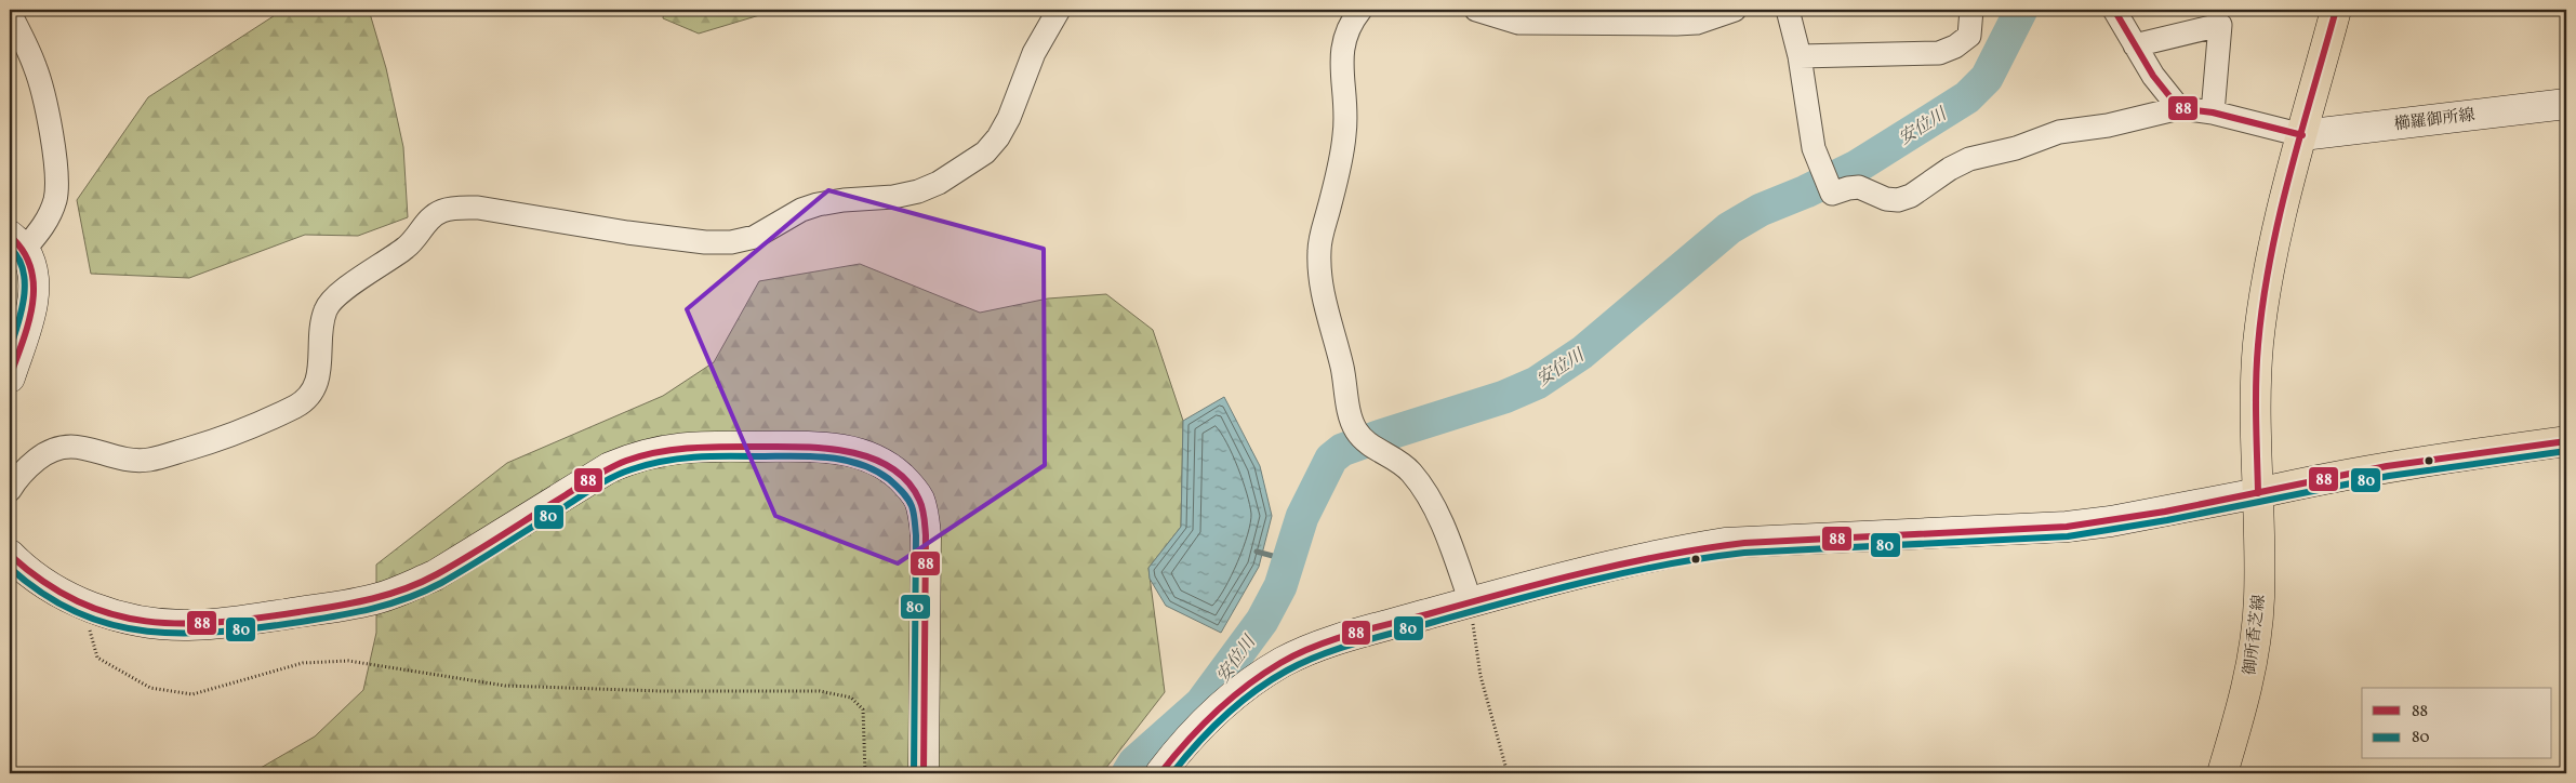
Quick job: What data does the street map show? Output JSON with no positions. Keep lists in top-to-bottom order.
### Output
{
  "streets": {
    "main road": ["櫛羅御所線", "御所香芝線"]
  },
  "crossings": [
    ["櫛羅御所線", "御所香芝線"]
  ],
  "water": ["安位川"],
  "lines": ["transit line 88", "transit line 80"],
  "legend": ["88", "80"]
}
